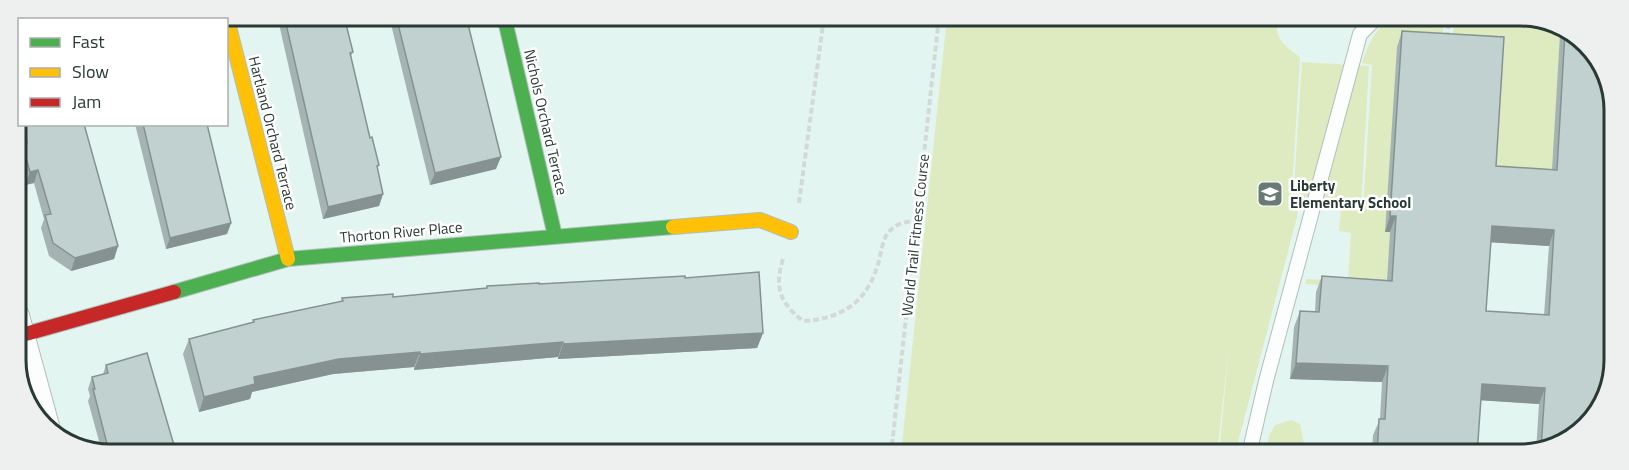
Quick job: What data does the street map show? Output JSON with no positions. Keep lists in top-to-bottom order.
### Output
{
  "streets": {
    "street": ["Nichols Orchard Terrace", "Hartland Orchard Terrace", "Thorton River Place"],
    "path": ["World Trail Fitness Course"]
  },
  "crossings": [
    ["Nichols Orchard Terrace", "Thorton River Place"],
    ["Hartland Orchard Terrace", "Thorton River Place"]
  ],
  "places": {
    "school or university": ["Liberty Elementary School"]
  },
  "legend": ["Fast", "Slow", "Jam"]
}
